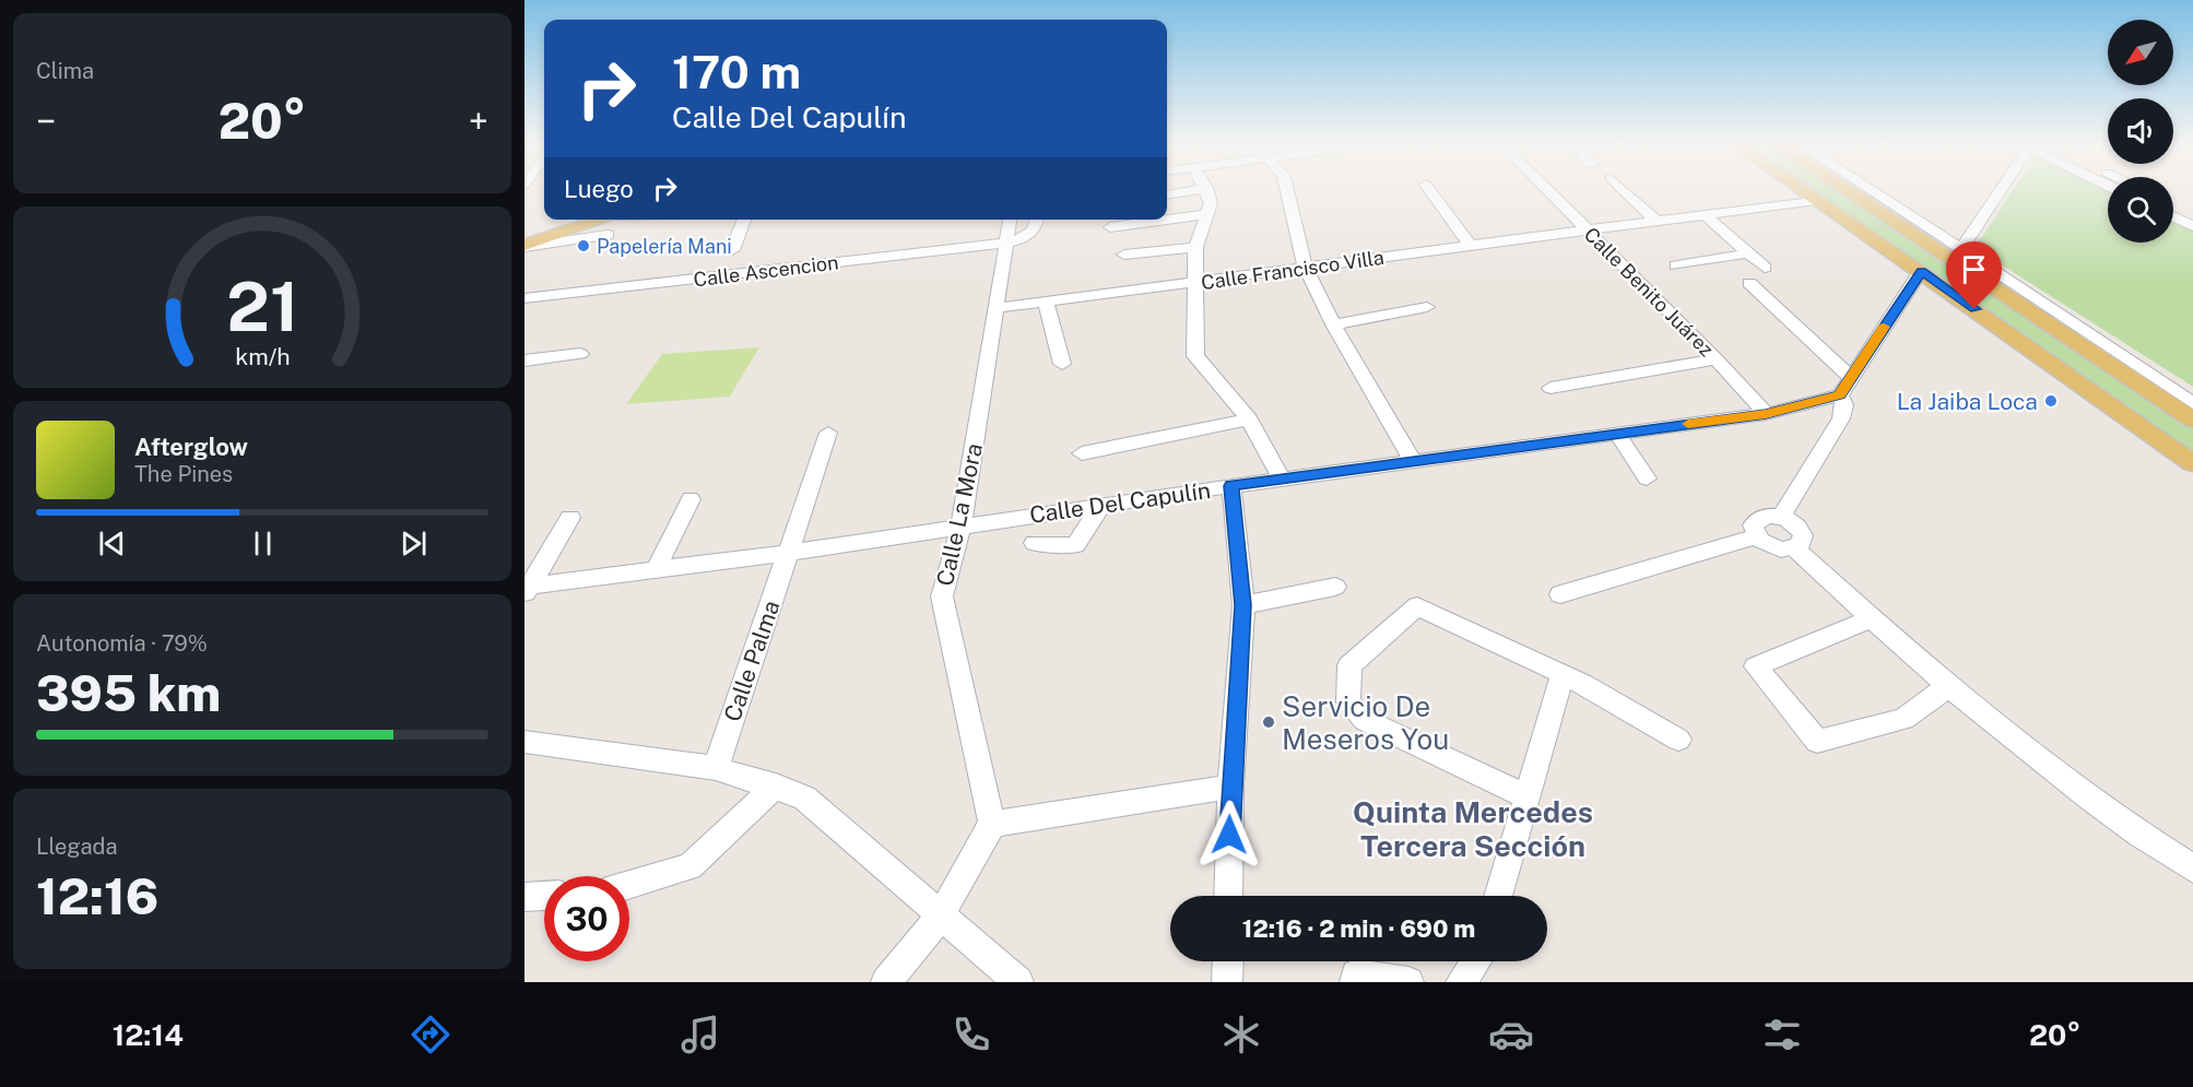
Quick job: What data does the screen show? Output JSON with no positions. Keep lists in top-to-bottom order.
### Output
{
  "streets": {
    "street": [
      "Calle Francisco Villa",
      "Calle Ascencion",
      "Calle Benito Juárez",
      "Calle Del Capulín",
      "Calle La Mora",
      "Calle Palma"
    ]
  },
  "crossings": [
    ["Calle Francisco Villa", "Calle Benito Juárez"],
    ["Calle Francisco Villa", "Calle La Mora"],
    ["Calle Ascencion", "Calle La Mora"],
    ["Calle Benito Juárez", "Calle Del Capulín"],
    ["Calle Del Capulín", "Calle La Mora"],
    ["Calle Del Capulín", "Calle Palma"]
  ],
  "districts": ["Quinta Mercedes Tercera Sección"],
  "places": ["Papelería Mani", "La Jaiba Loca", "Servicio De Meseros You"],
  "north": "bottom left",
  "page": {
    "tile": [
      "Clima",
      ["Autonomía · 79%", "395 km"],
      ["Llegada", "12:16"]
    ],
    "turn": ["170 m", "Calle Del Capulín"],
    "heat": ["−", "20°", "+"],
    "then": "Luego",
    "song": ["Afterglow", "The Pines"],
    "limit": "30",
    "trip": "12:16 · 2 min · 690 m",
    "tabs": ["12:14", "20°"],
    "gauge": ["21", "km/h"]
  }
}
